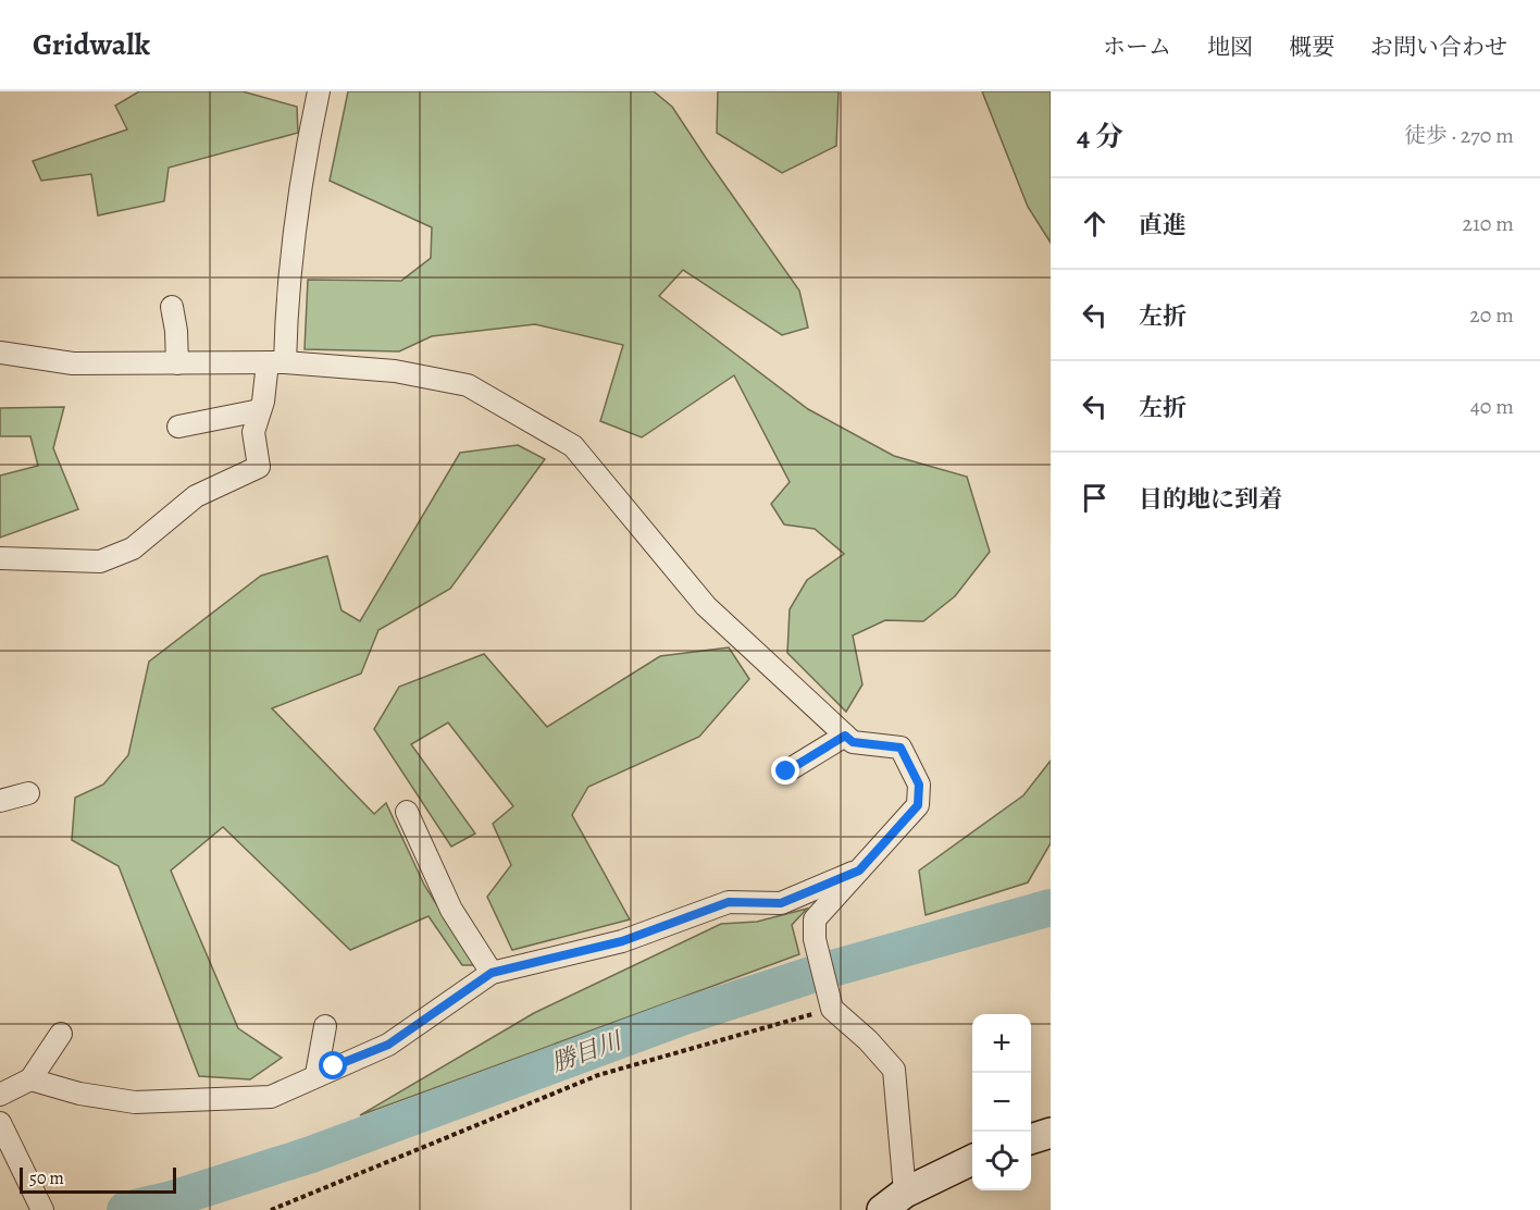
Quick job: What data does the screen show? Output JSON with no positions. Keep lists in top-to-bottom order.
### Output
{
  "water": ["勝目川"],
  "scale_bar": "50 m",
  "page": {
    "header": "Gridwalk",
    "nav": [
      "ホーム",
      "地図",
      "概要",
      "お問い合わせ"
    ],
    "heading": ["4 分", "徒歩 · 270 m"],
    "list": [
      ["直進", "210 m"],
      ["左折", "20 m"],
      ["左折", "40 m"],
      "目的地に到着"
    ],
    "map_buttons": ["+", "−"],
    "scale": "50 m"
  }
}
